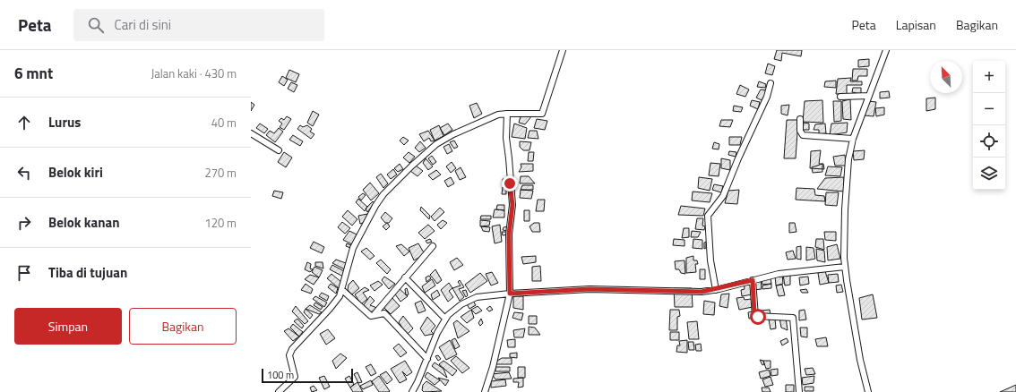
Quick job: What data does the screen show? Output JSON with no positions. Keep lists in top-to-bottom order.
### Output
{
  "scale_bar": "100 m",
  "north": "top left",
  "page": {
    "header": "Peta",
    "search": "Cari di sini",
    "nav": ["Peta", "Lapisan", "Bagikan"],
    "heading": ["6 mnt", "Jalan kaki · 430 m"],
    "map_buttons": ["+", "−"],
    "list": [
      ["Lurus", "40 m"],
      ["Belok kiri", "270 m"],
      ["Belok kanan", "120 m"],
      "Tiba di tujuan"
    ],
    "buttons": ["Simpan", "Bagikan"],
    "scale": "100 m"
  }
}
